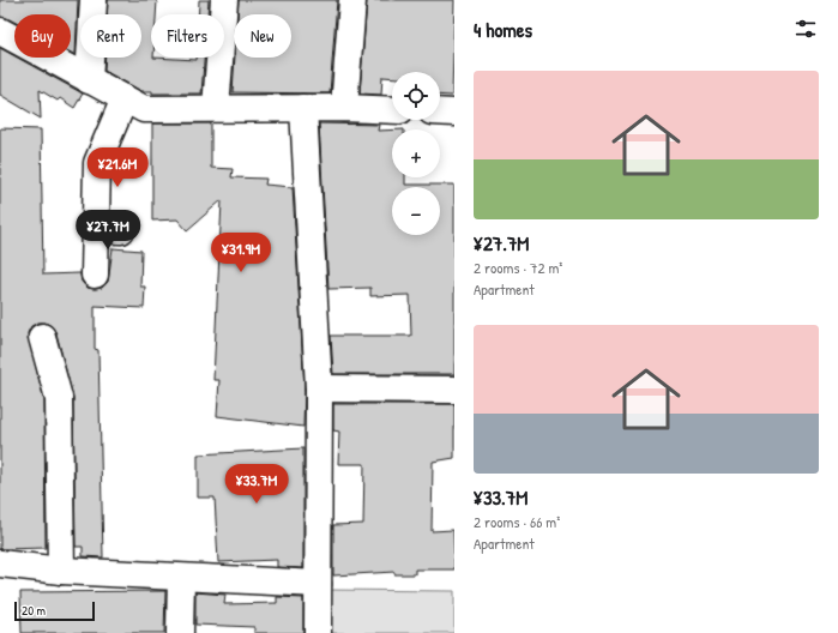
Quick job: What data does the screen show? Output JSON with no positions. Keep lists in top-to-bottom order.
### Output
{
  "scale_bar": "20 m",
  "page": {
    "heading": "4 homes",
    "chip": [
      "Buy",
      "Rent",
      "Filters",
      "New"
    ],
    "list": [
      {
        "name": "¥27.7M",
        "note": "2 rooms · 72 m² · Apartment"
      },
      {
        "name": "¥33.7M",
        "note": "2 rooms · 66 m² · Apartment"
      }
    ],
    "map_buttons": ["+", "−"],
    "price": [
      "¥21.6M",
      "¥27.7M",
      "¥31.9M",
      "¥33.7M"
    ],
    "scale": "20 m"
  }
}
